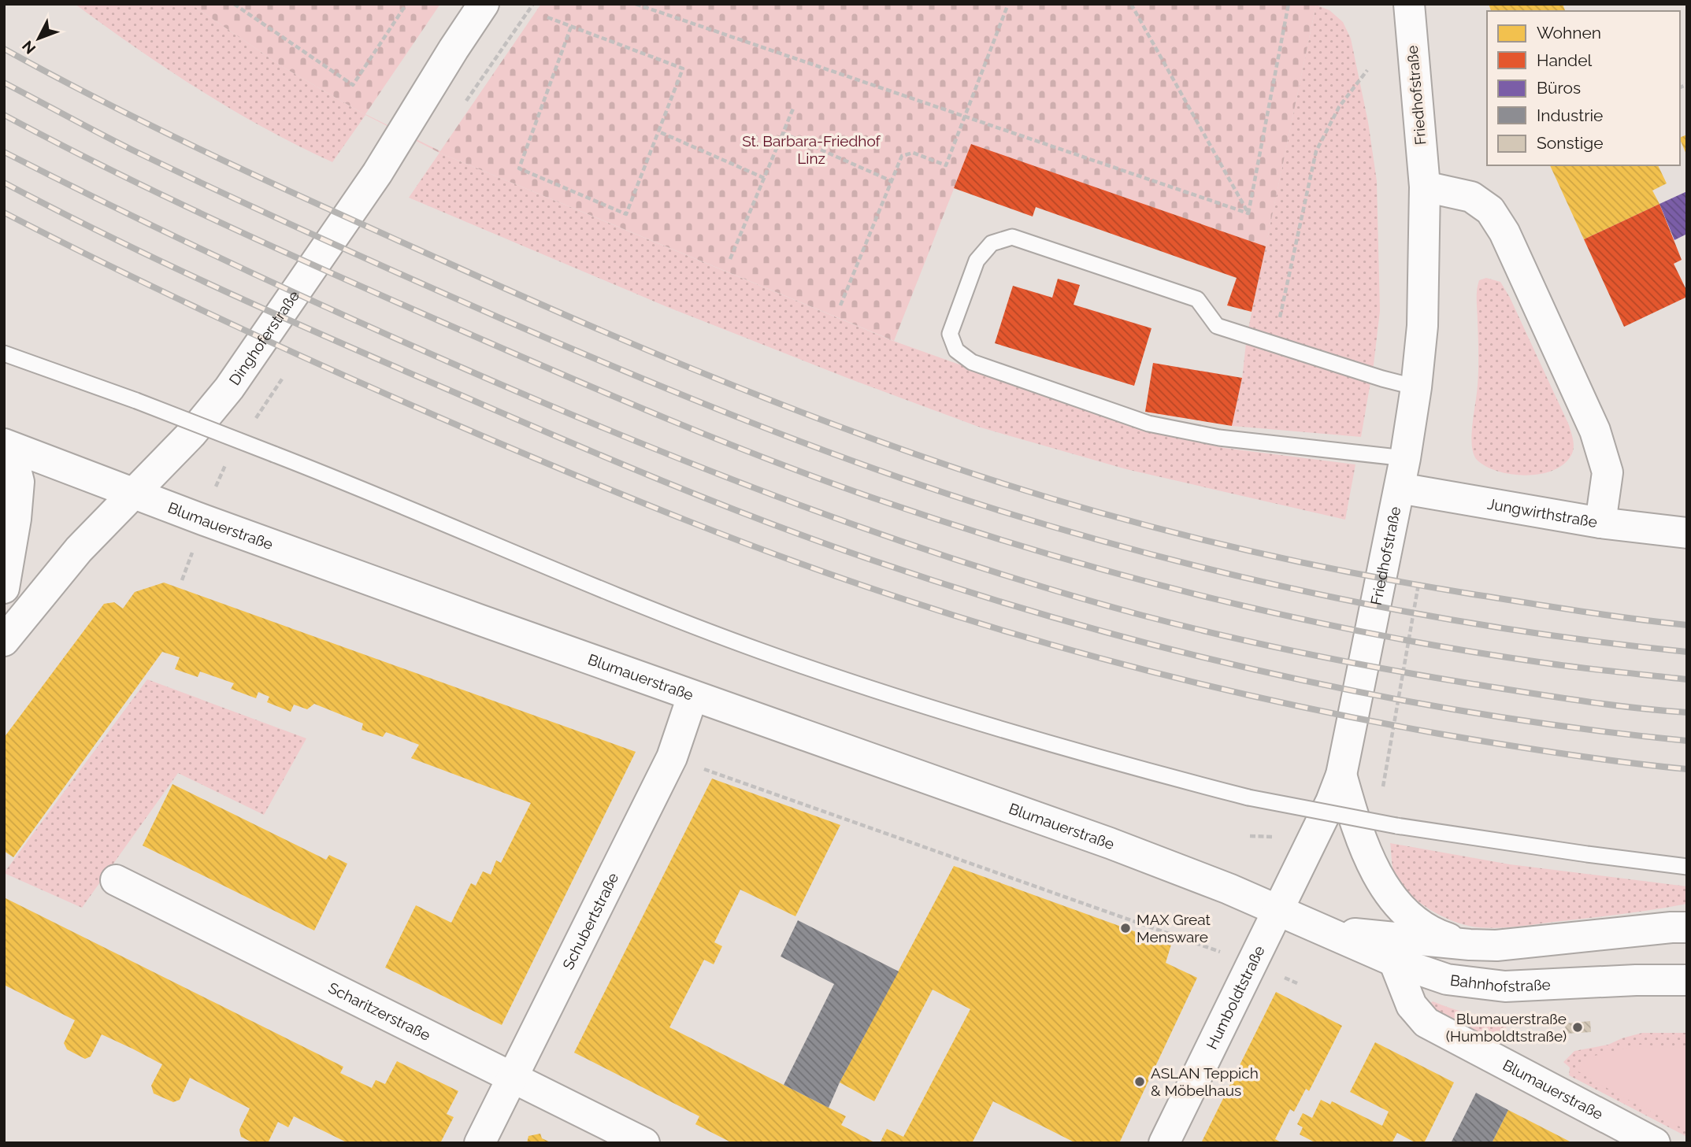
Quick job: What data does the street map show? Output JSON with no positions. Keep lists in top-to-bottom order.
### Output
{
  "streets": {
    "main road": [
      "Friedhofstraße",
      "Dinghoferstraße",
      "Jungwirthstraße",
      "Blumauerstraße",
      "Schubertstraße",
      "Bahnhofstraße",
      "Humboldtstraße",
      "Scharitzerstraße"
    ]
  },
  "crossings": [
    ["Friedhofstraße", "Jungwirthstraße"],
    ["Friedhofstraße", "Blumauerstraße"],
    ["Friedhofstraße", "Bahnhofstraße"],
    ["Friedhofstraße", "Humboldtstraße"],
    ["Dinghoferstraße", "Blumauerstraße"],
    ["Blumauerstraße", "Schubertstraße"],
    ["Blumauerstraße", "Bahnhofstraße"],
    ["Blumauerstraße", "Humboldtstraße"],
    ["Schubertstraße", "Scharitzerstraße"],
    ["Bahnhofstraße", "Humboldtstraße"]
  ],
  "parks": ["St. Barbara-Friedhof Linz"],
  "places": ["MAX Great Mensware", "Blumauerstraße (Humboldtstraße)", "ASLAN Teppich & Möbelhaus"],
  "legend": [
    "Wohnen",
    "Handel",
    "Büros",
    "Industrie",
    "Sonstige"
  ],
  "north": "bottom left"
}
